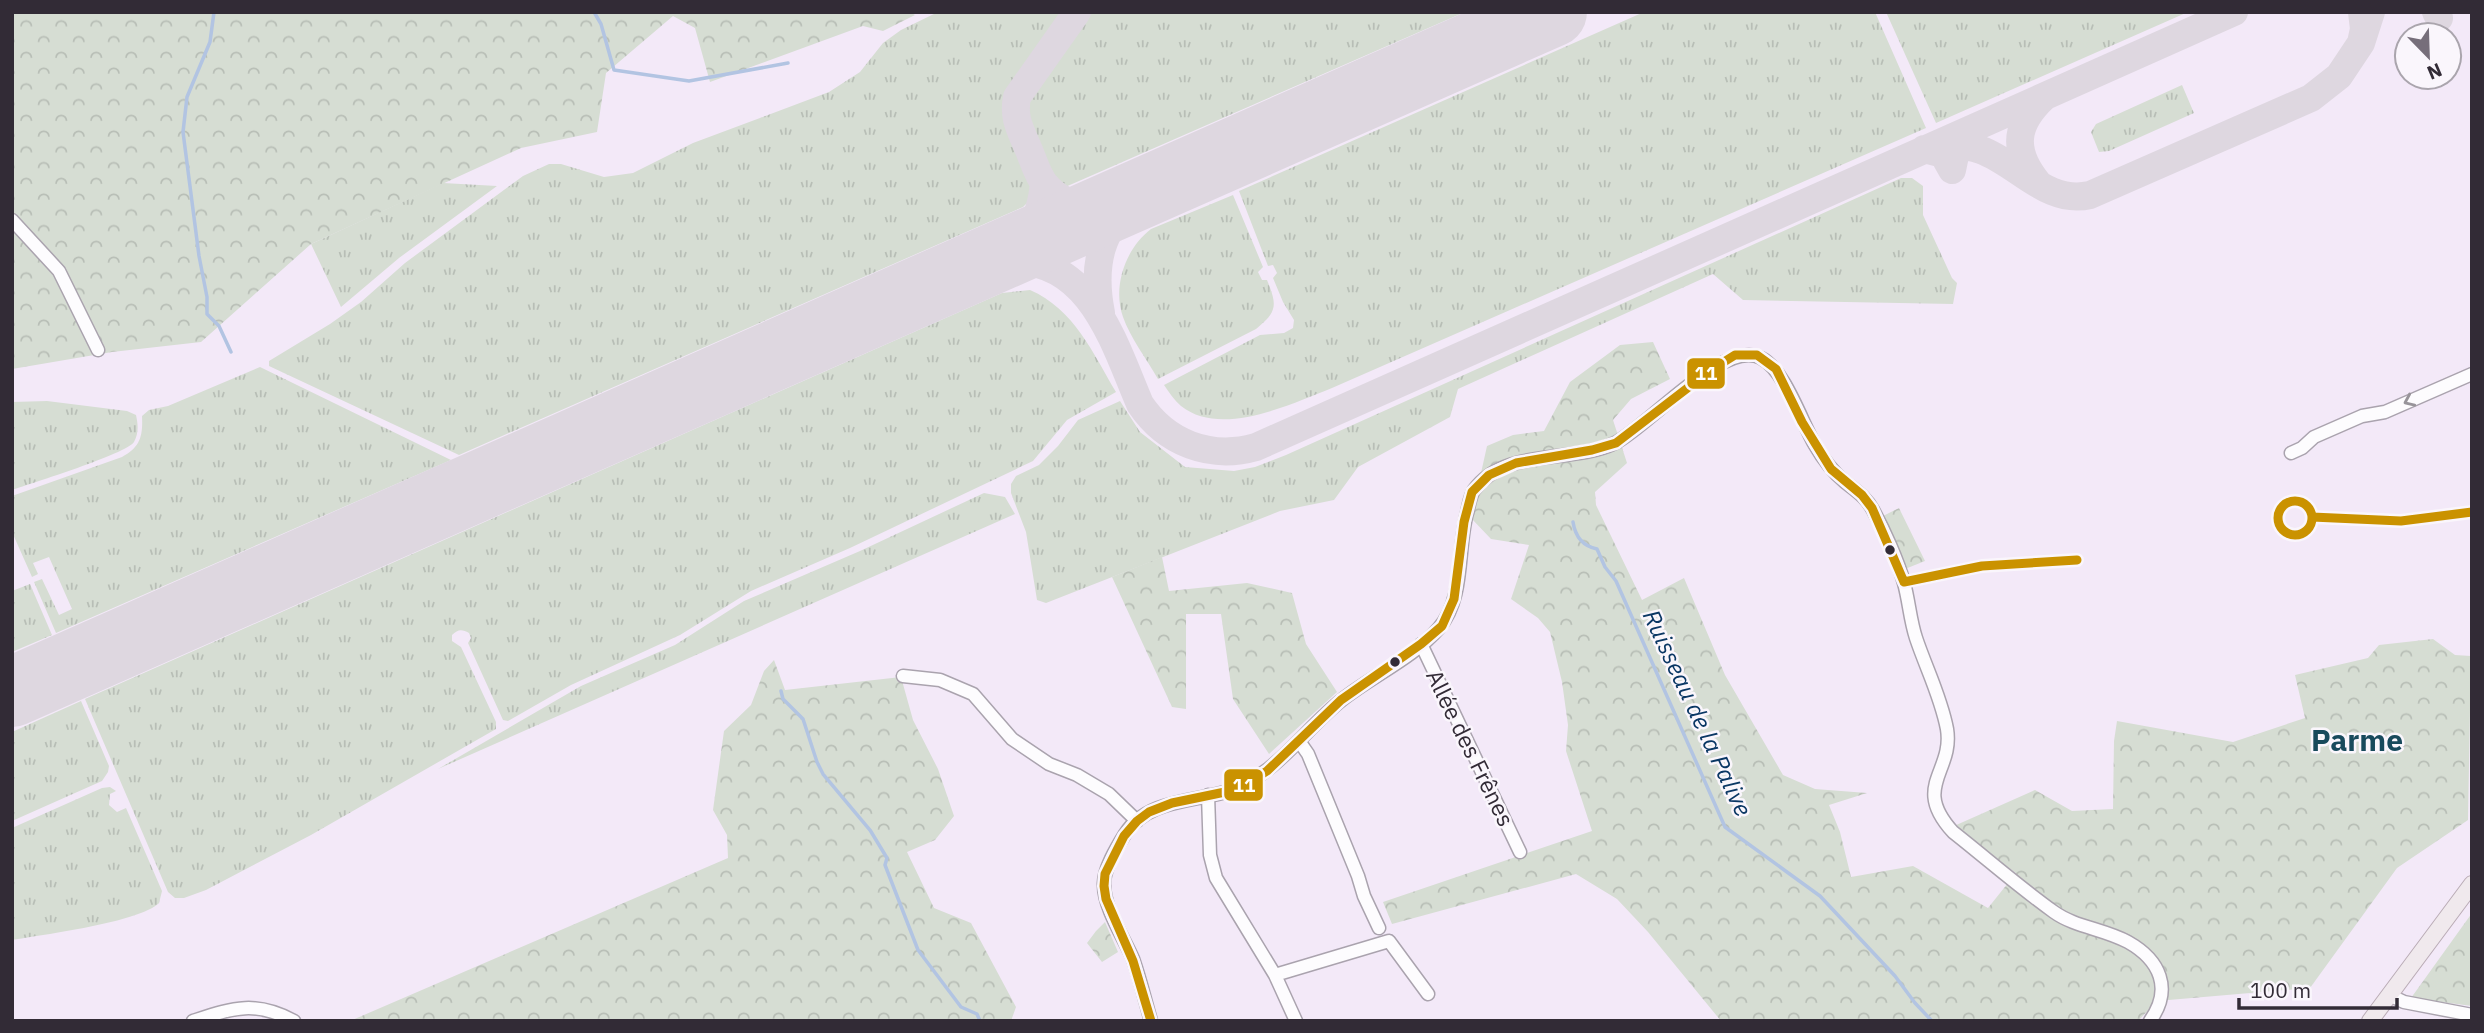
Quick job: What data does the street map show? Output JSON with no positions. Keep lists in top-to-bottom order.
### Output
{
  "streets": {
    "street": ["Allée des Frênes"]
  },
  "districts": ["Parme"],
  "water": ["Ruisseau de la Palive"],
  "lines": ["transit line 11"],
  "scale_bar": "100 m",
  "north": "bottom right"
}
